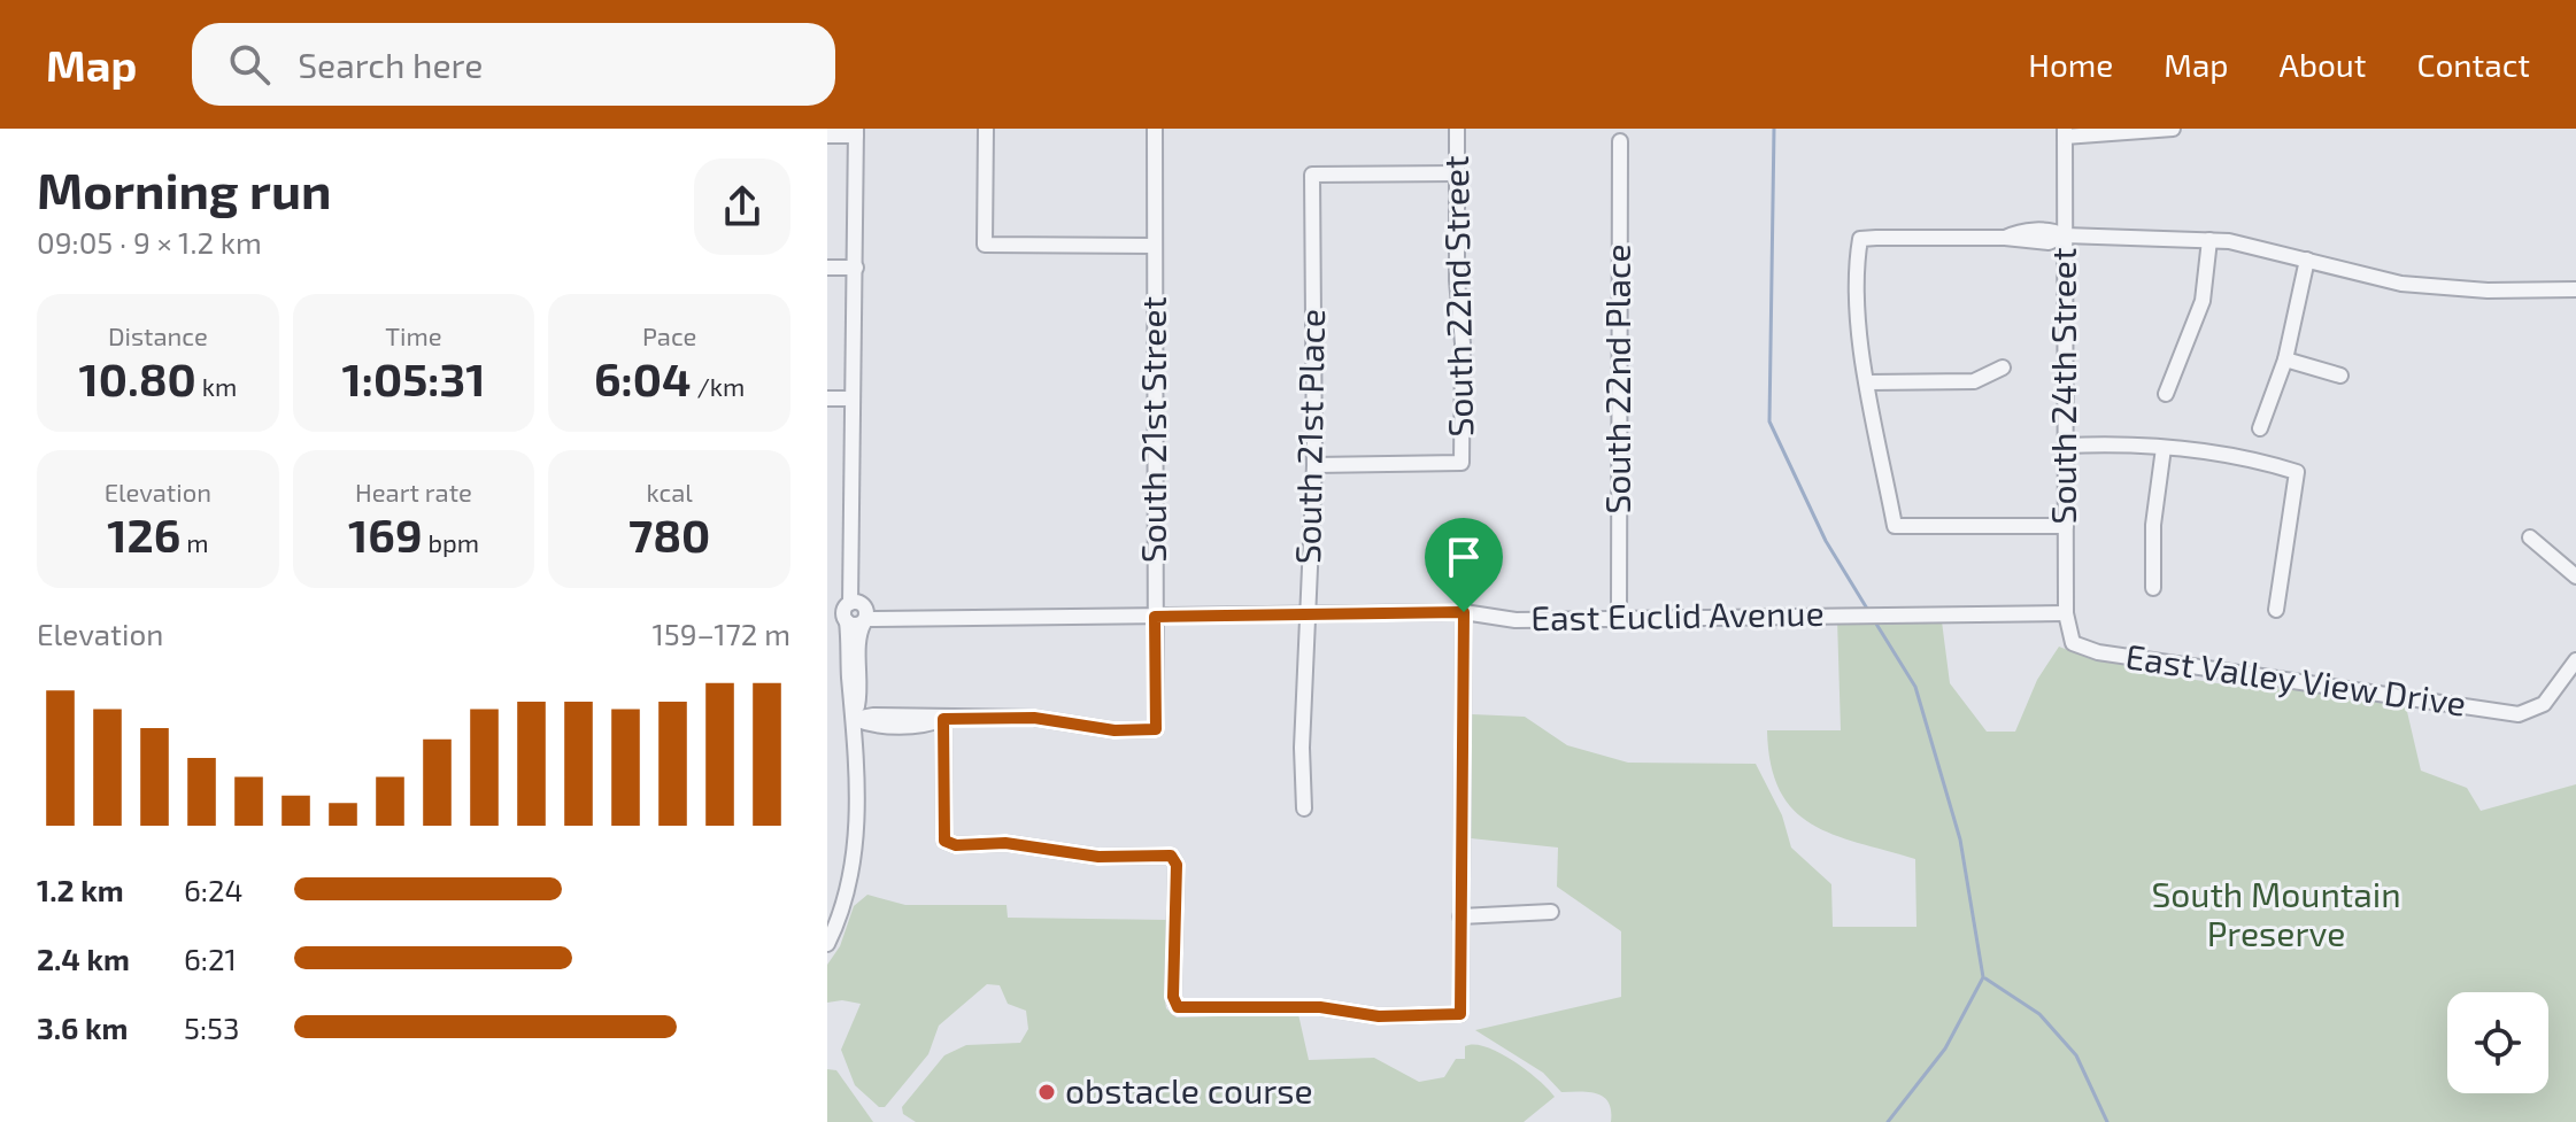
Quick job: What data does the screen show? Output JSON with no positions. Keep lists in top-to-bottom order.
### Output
{
  "streets": {
    "street": [
      "South 22nd Street",
      "South 22nd Place",
      "South 24th Street",
      "South 21st Street",
      "South 21st Place",
      "East Euclid Avenue",
      "East Valley View Drive"
    ]
  },
  "crossings": [
    ["South 22nd Street", "South 21st Place"],
    ["South 22nd Place", "East Euclid Avenue"],
    ["South 24th Street", "East Euclid Avenue"],
    ["South 24th Street", "East Valley View Drive"],
    ["South 21st Street", "East Euclid Avenue"],
    ["South 21st Place", "East Euclid Avenue"]
  ],
  "parks": ["South Mountain Preserve"],
  "places": ["obstacle course"],
  "page": {
    "header": "Map",
    "search": "Search here",
    "nav": [
      "Home",
      "Map",
      "About",
      "Contact"
    ],
    "heading": ["Morning run", "09:05 · 9 × 1.2 km"],
    "stats": [
      ["Distance", "10.80 km"],
      ["Time", "1:05:31"],
      ["Pace", "6:04 /km"],
      ["Elevation", "126 m"],
      ["Heart rate", "169 bpm"],
      ["kcal", "780"]
    ],
    "chart": ["Elevation", "159–172 m"],
    "list": [
      {
        "name": "1.2 km",
        "note": "6:24"
      },
      {
        "name": "2.4 km",
        "note": "6:21"
      },
      {
        "name": "3.6 km",
        "note": "5:53"
      }
    ]
  }
}
